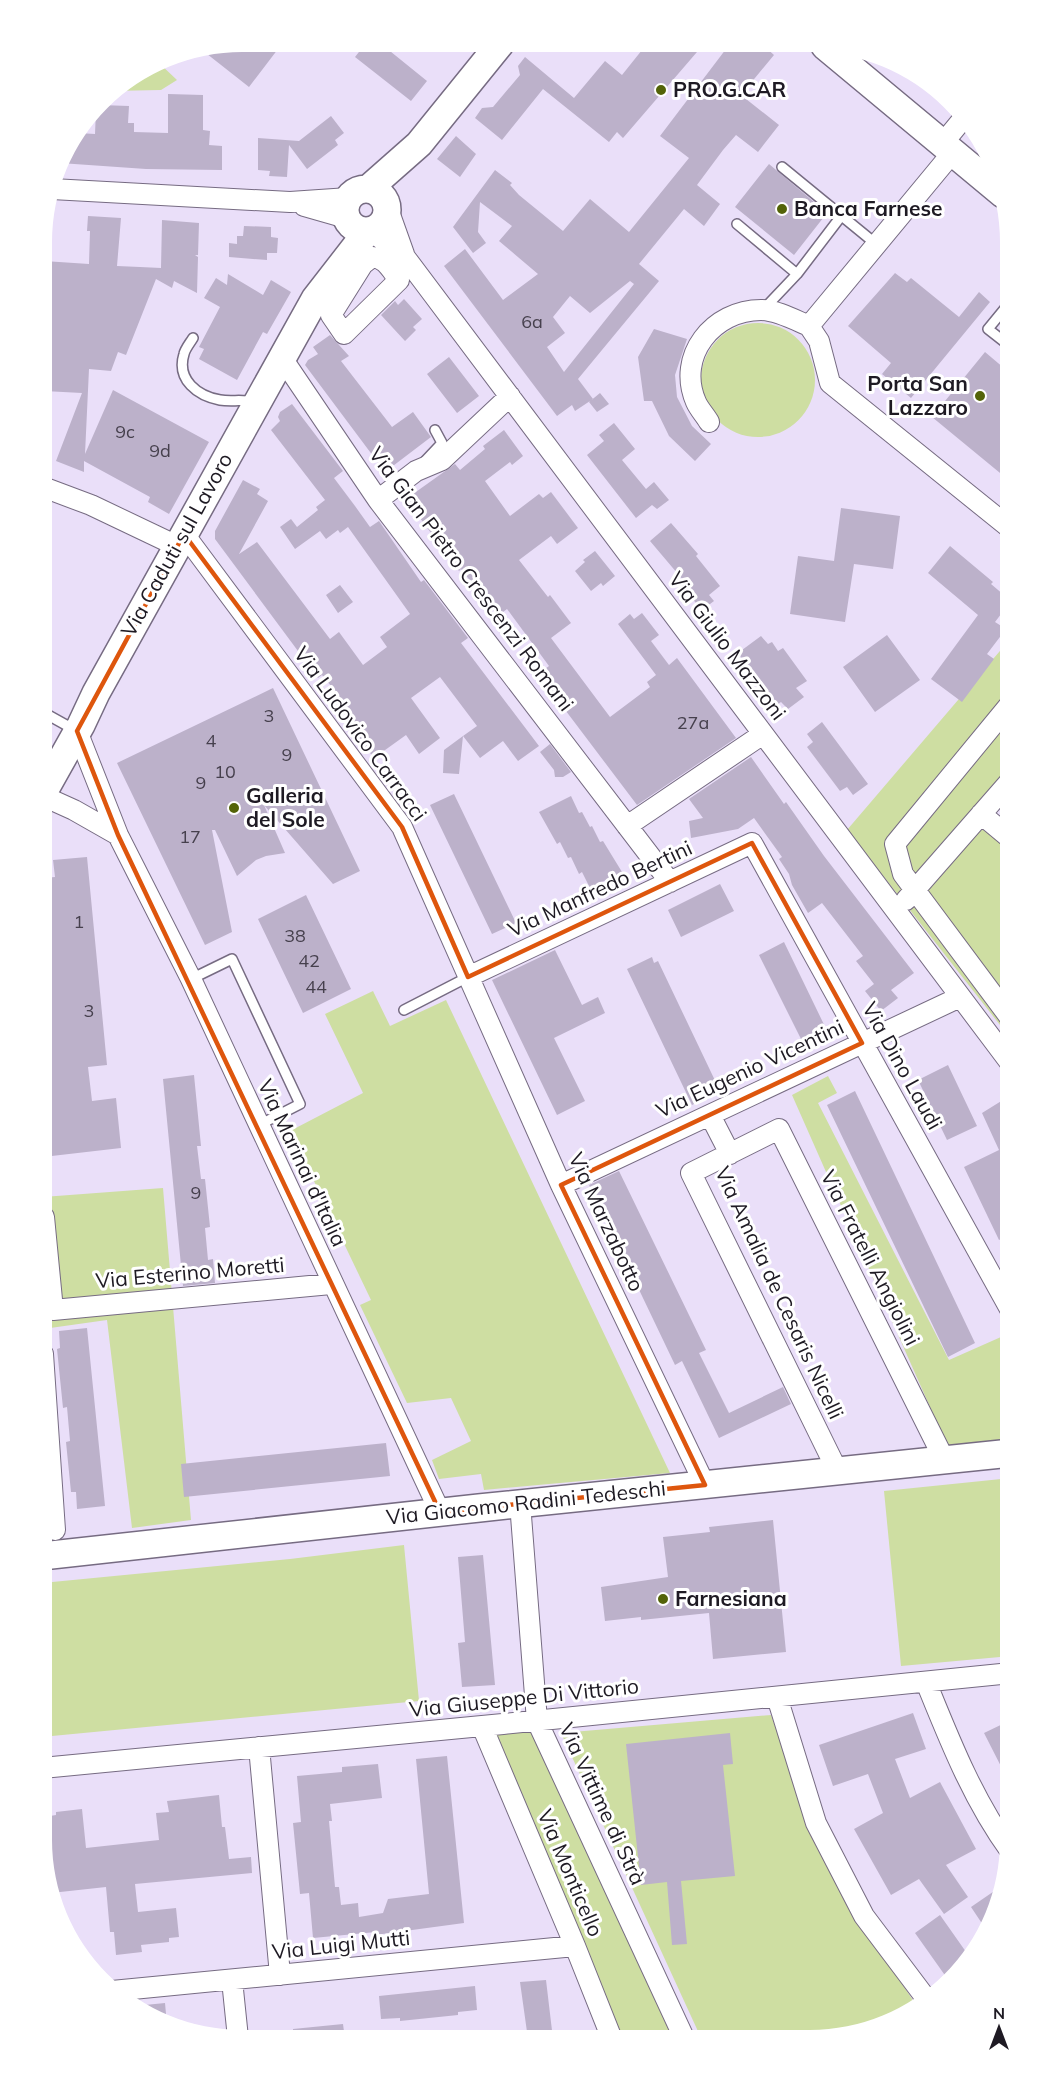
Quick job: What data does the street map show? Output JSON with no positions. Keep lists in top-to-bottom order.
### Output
{
  "streets": {
    "main road": ["Via Caduti sul Lavoro", "Via Giacomo Radini Tedeschi"],
    "street": [
      "Via Gian Pietro Crescenzi Romani",
      "Via Giulio Mazzoni",
      "Via Ludovico Carracci",
      "Via Manfredo Bertini",
      "Via Dino Laudi",
      "Via Eugenio Vicentini",
      "Via Marinai d'Italia",
      "Via Marzabotto",
      "Via Fratelli Angiolini",
      "Via Esterino Moretti",
      "Via Amalia de Cesaris Nicelli",
      "Via Giuseppe Di Vittorio",
      "Via Vittime di Strà",
      "Via Monticello",
      "Via Luigi Mutti"
    ]
  },
  "crossings": [
    ["Via Caduti sul Lavoro", "Via Gian Pietro Crescenzi Romani"],
    ["Via Caduti sul Lavoro", "Via Giulio Mazzoni"],
    ["Via Caduti sul Lavoro", "Via Ludovico Carracci"],
    ["Via Caduti sul Lavoro", "Via Marinai d'Italia"],
    ["Via Gian Pietro Crescenzi Romani", "Via Manfredo Bertini"],
    ["Via Giulio Mazzoni", "Via Eugenio Vicentini"],
    ["Via Ludovico Carracci", "Via Manfredo Bertini"],
    ["Via Ludovico Carracci", "Via Marzabotto"],
    ["Via Manfredo Bertini", "Via Dino Laudi"],
    ["Via Manfredo Bertini", "Via Marzabotto"],
    ["Via Dino Laudi", "Via Eugenio Vicentini"],
    ["Via Eugenio Vicentini", "Via Marzabotto"],
    ["Via Marinai d'Italia", "Via Esterino Moretti"],
    ["Via Marinai d'Italia", "Via Giacomo Radini Tedeschi"],
    ["Via Marzabotto", "Via Giacomo Radini Tedeschi"],
    ["Via Fratelli Angiolini", "Via Amalia de Cesaris Nicelli"],
    ["Via Fratelli Angiolini", "Via Giacomo Radini Tedeschi"],
    ["Via Amalia de Cesaris Nicelli", "Via Giacomo Radini Tedeschi"],
    ["Via Giacomo Radini Tedeschi", "Via Vittime di Strà"],
    ["Via Giuseppe Di Vittorio", "Via Vittime di Strà"],
    ["Via Giuseppe Di Vittorio", "Via Monticello"],
    ["Via Monticello", "Via Luigi Mutti"]
  ],
  "places": [
    "PRO.G.CAR",
    "Banca Farnese",
    "Porta San Lazzaro",
    "Galleria del Sole",
    "Farnesiana"
  ],
  "house_numbers": [
    "6a",
    "9c",
    "9d",
    "3",
    "27a",
    "4",
    "9",
    "10",
    "9",
    "17",
    "1",
    "38",
    "42",
    "44",
    "3",
    "9"
  ],
  "north": "top"
}
